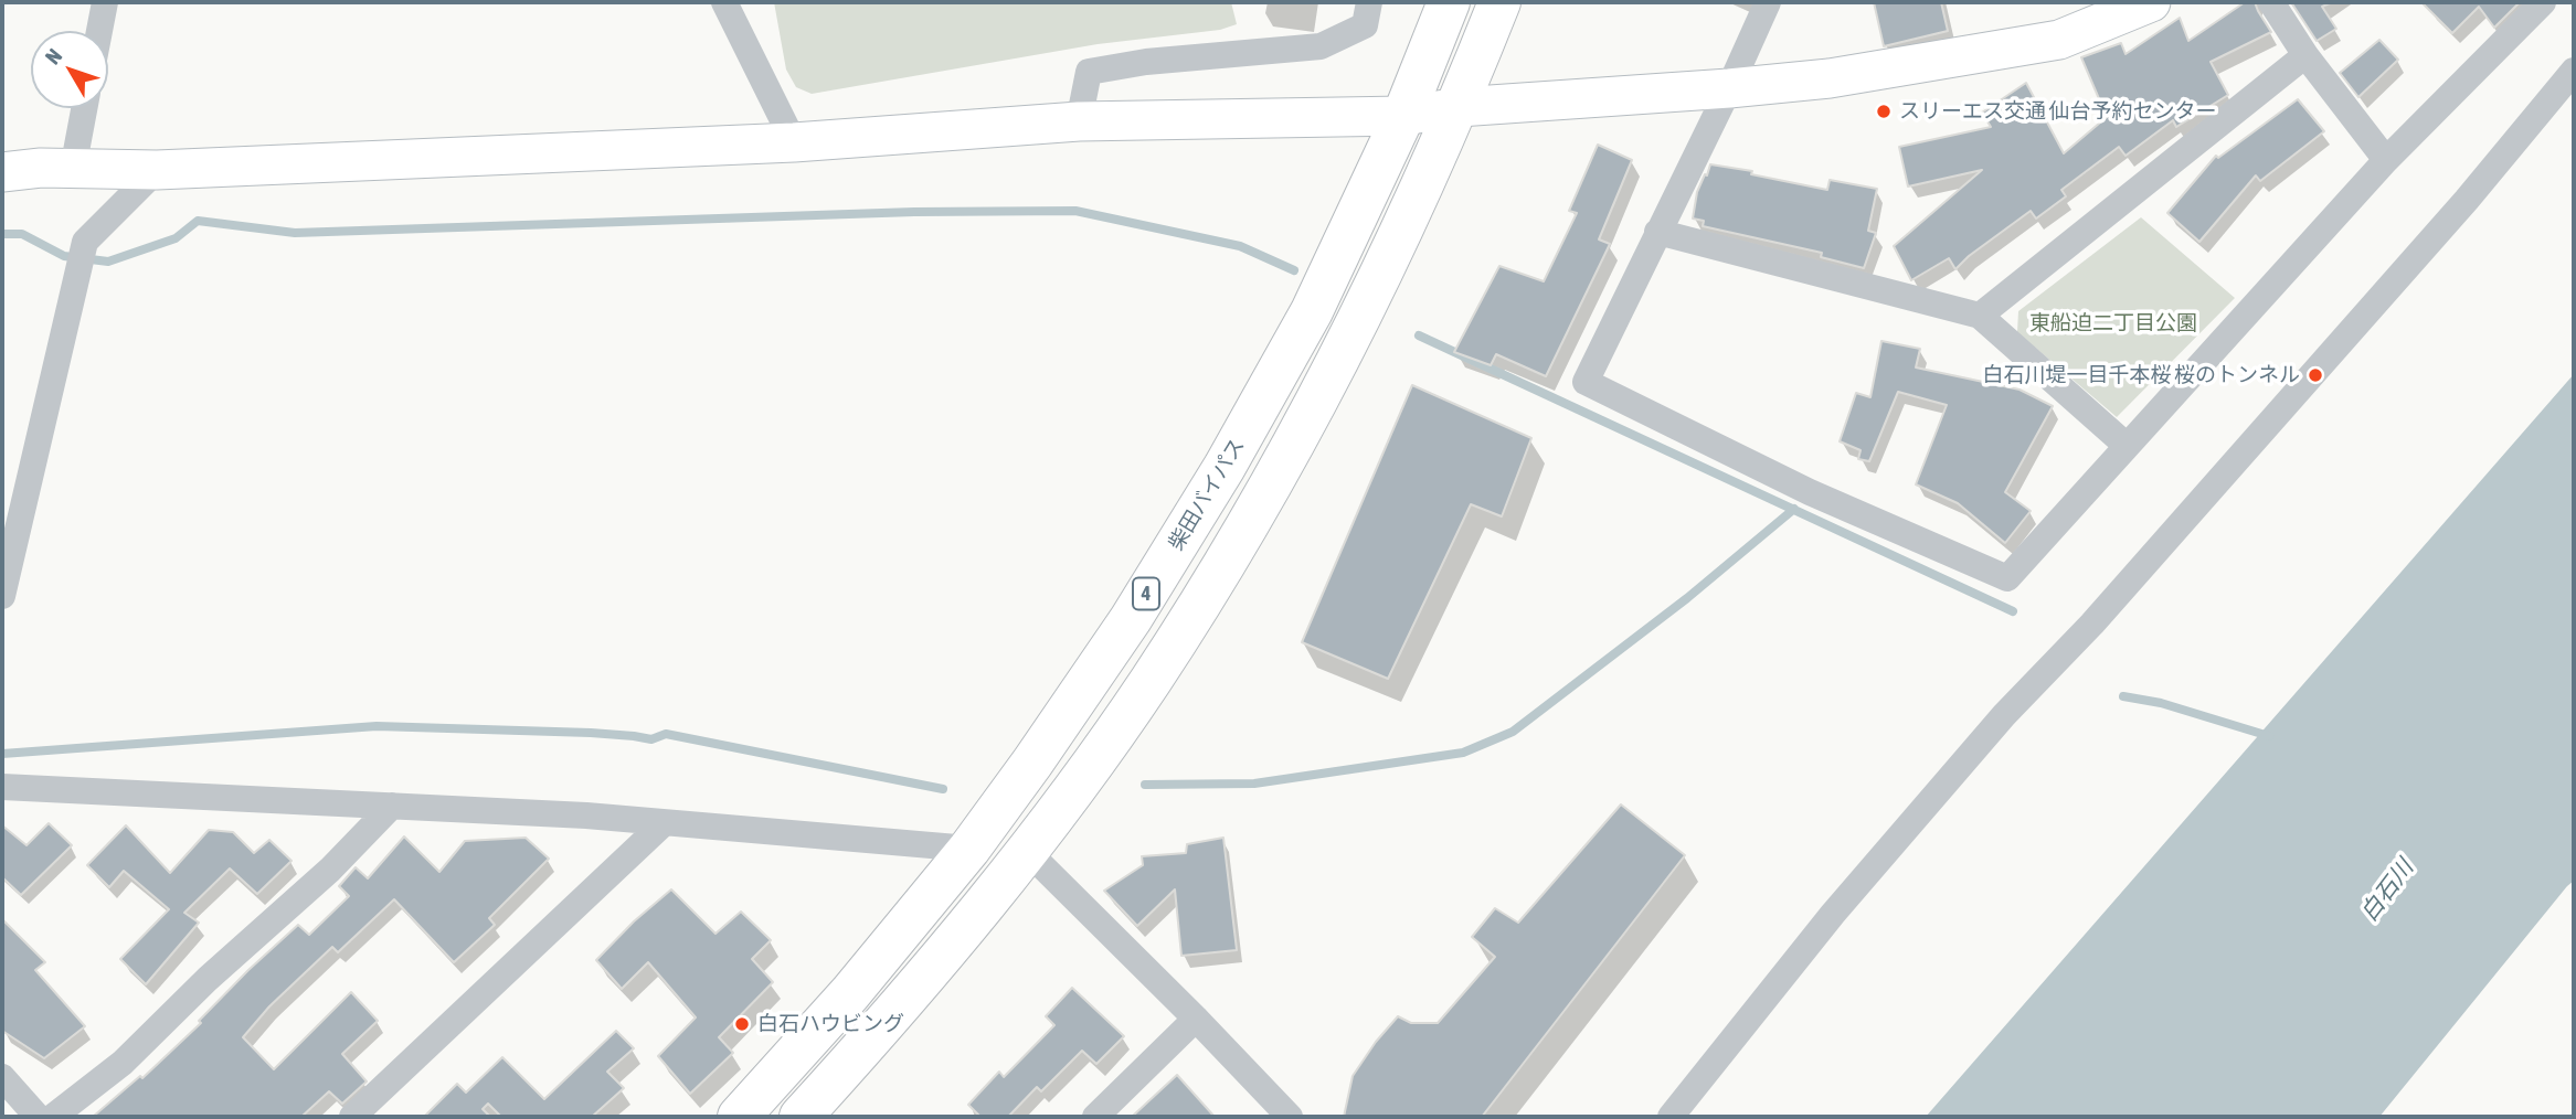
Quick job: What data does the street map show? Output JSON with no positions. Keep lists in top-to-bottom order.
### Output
{
  "streets": {
    "highway": ["柴田バイパス", "4"]
  },
  "water": ["白石川"],
  "parks": ["東船迫二丁目公園"],
  "places": ["スリーエス交通 仙台予約センター", "白石川堤一目千本桜 桜のトンネル", "白石ハウビング"],
  "north": "top left"
}
